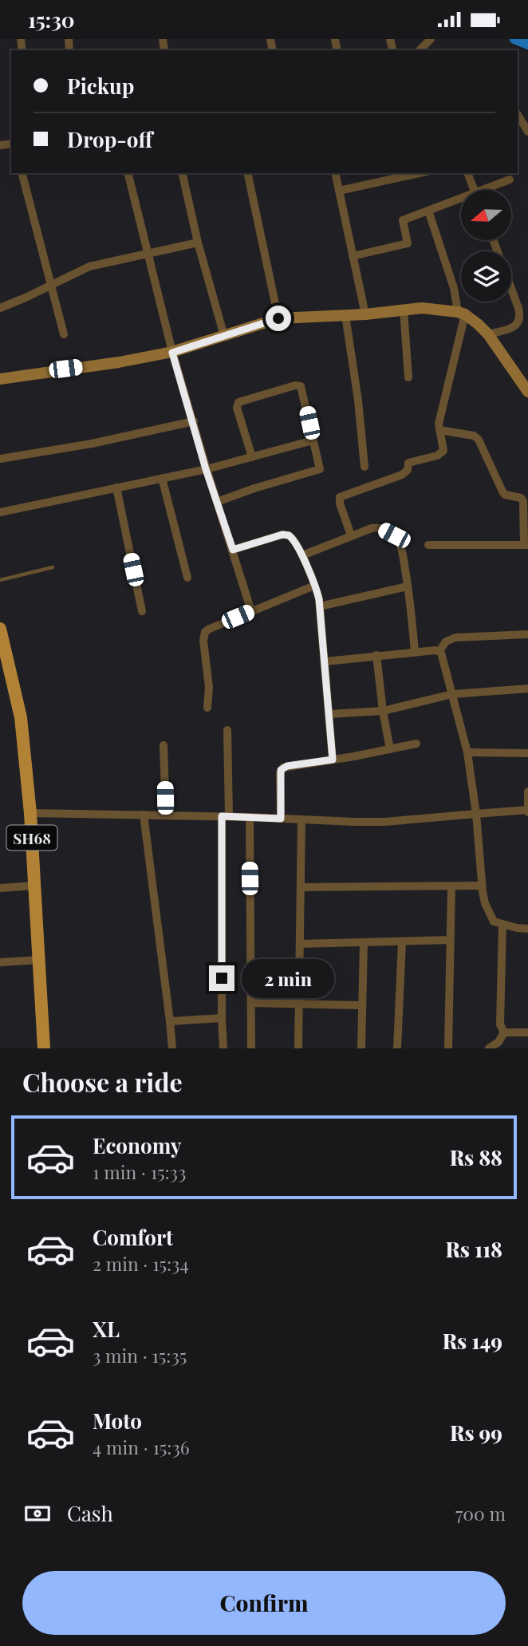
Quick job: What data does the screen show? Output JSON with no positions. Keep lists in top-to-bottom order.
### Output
{
  "streets": {
    "main road": ["SH68"]
  },
  "north": "left",
  "page": {
    "status": "15:30",
    "banner": ["Pickup", "Drop-off"],
    "bubble": "2 min",
    "heading": "Choose a ride",
    "list": [
      {
        "name": "Economy",
        "note": "1 min · 15:33",
        "value": "Rs 88"
      },
      {
        "name": "Comfort",
        "note": "2 min · 15:34",
        "value": "Rs 118"
      },
      {
        "name": "XL",
        "note": "3 min · 15:35",
        "value": "Rs 149"
      },
      {
        "name": "Moto",
        "note": "4 min · 15:36",
        "value": "Rs 99"
      }
    ],
    "pay": ["Cash", "700 m"],
    "buttons": "Confirm"
  }
}
